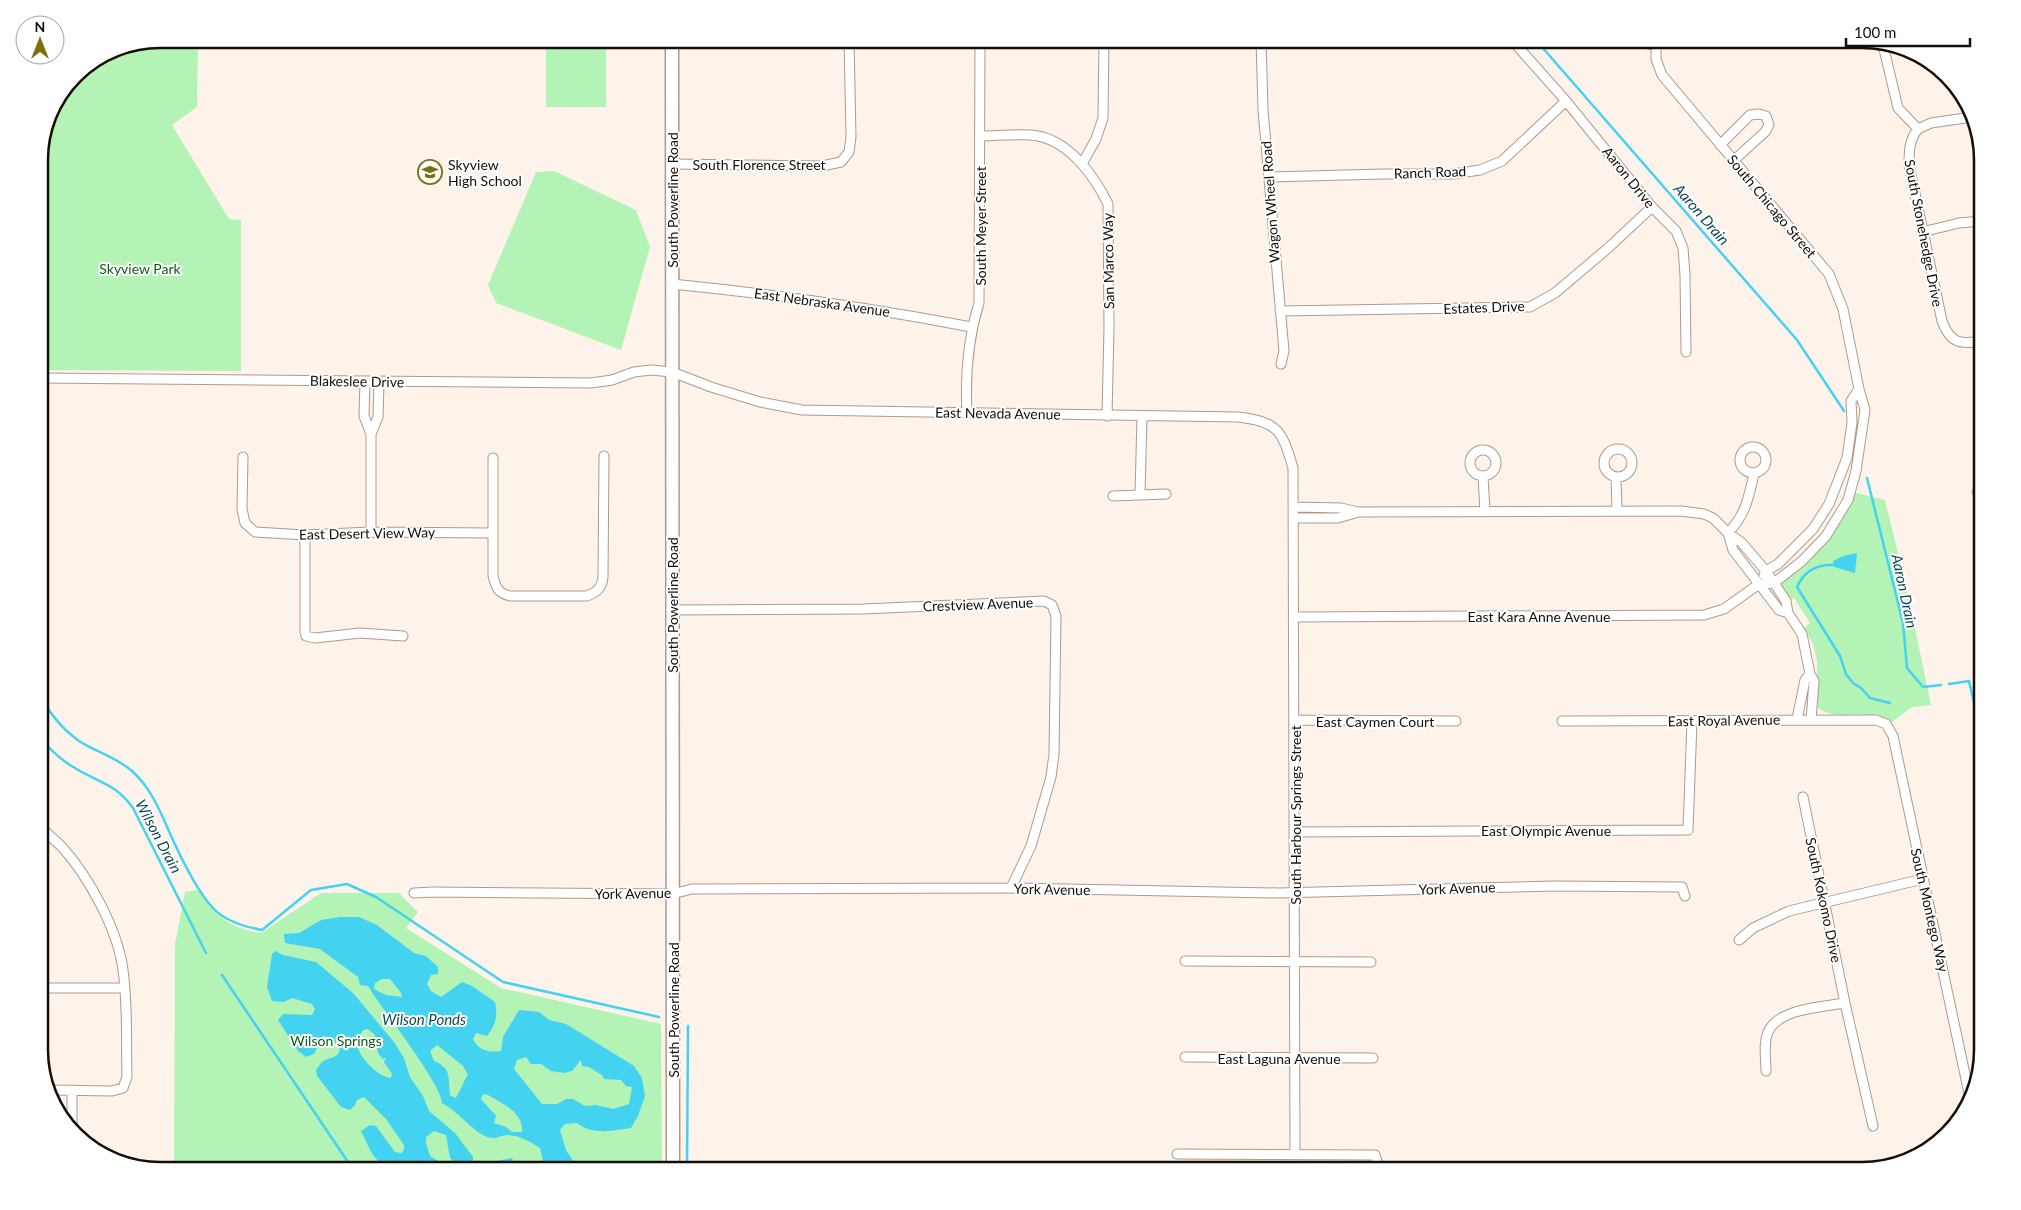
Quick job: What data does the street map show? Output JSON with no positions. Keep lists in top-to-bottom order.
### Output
{
  "streets": {
    "street": [
      "South Florence Street",
      "Ranch Road",
      "Aaron Drive",
      "South Powerline Road",
      "Wagon Wheel Road",
      "South Chicago Street",
      "South Meyer Street",
      "South Stonehedge Drive",
      "San Marco Way",
      "East Nebraska Avenue",
      "Estates Drive",
      "Blakeslee Drive",
      "East Nevada Avenue",
      "East Desert View Way",
      "Crestview Avenue",
      "East Kara Anne Avenue",
      "East Royal Avenue",
      "East Caymen Court",
      "South Harbour Springs Street",
      "East Olympic Avenue",
      "York Avenue",
      "South Kokomo Drive",
      "South Montego Way",
      "East Laguna Avenue"
    ]
  },
  "crossings": [
    ["South Florence Street", "South Powerline Road"],
    ["Ranch Road", "Aaron Drive"],
    ["Ranch Road", "Wagon Wheel Road"],
    ["Aaron Drive", "Estates Drive"],
    ["South Powerline Road", "East Nebraska Avenue"],
    ["South Powerline Road", "Blakeslee Drive"],
    ["South Powerline Road", "East Nevada Avenue"],
    ["South Powerline Road", "Crestview Avenue"],
    ["South Powerline Road", "York Avenue"],
    ["Wagon Wheel Road", "Estates Drive"],
    ["South Chicago Street", "East Kara Anne Avenue"],
    ["South Meyer Street", "San Marco Way"],
    ["South Meyer Street", "East Nebraska Avenue"],
    ["South Meyer Street", "East Nevada Avenue"],
    ["San Marco Way", "East Nevada Avenue"],
    ["Blakeslee Drive", "East Nevada Avenue"],
    ["East Nevada Avenue", "South Harbour Springs Street"],
    ["Crestview Avenue", "York Avenue"],
    ["East Kara Anne Avenue", "South Harbour Springs Street"],
    ["East Royal Avenue", "East Olympic Avenue"],
    ["East Royal Avenue", "South Montego Way"],
    ["East Caymen Court", "South Harbour Springs Street"],
    ["South Harbour Springs Street", "East Olympic Avenue"],
    ["South Harbour Springs Street", "York Avenue"],
    ["South Harbour Springs Street", "East Laguna Avenue"]
  ],
  "water": ["Aaron Drain", "Wilson Drain", "Wilson Ponds"],
  "parks": ["Skyview Park", "Wilson Springs"],
  "places": {
    "school or university": ["Skyview High School"]
  },
  "scale_bar": "100 m",
  "north": "top"
}
